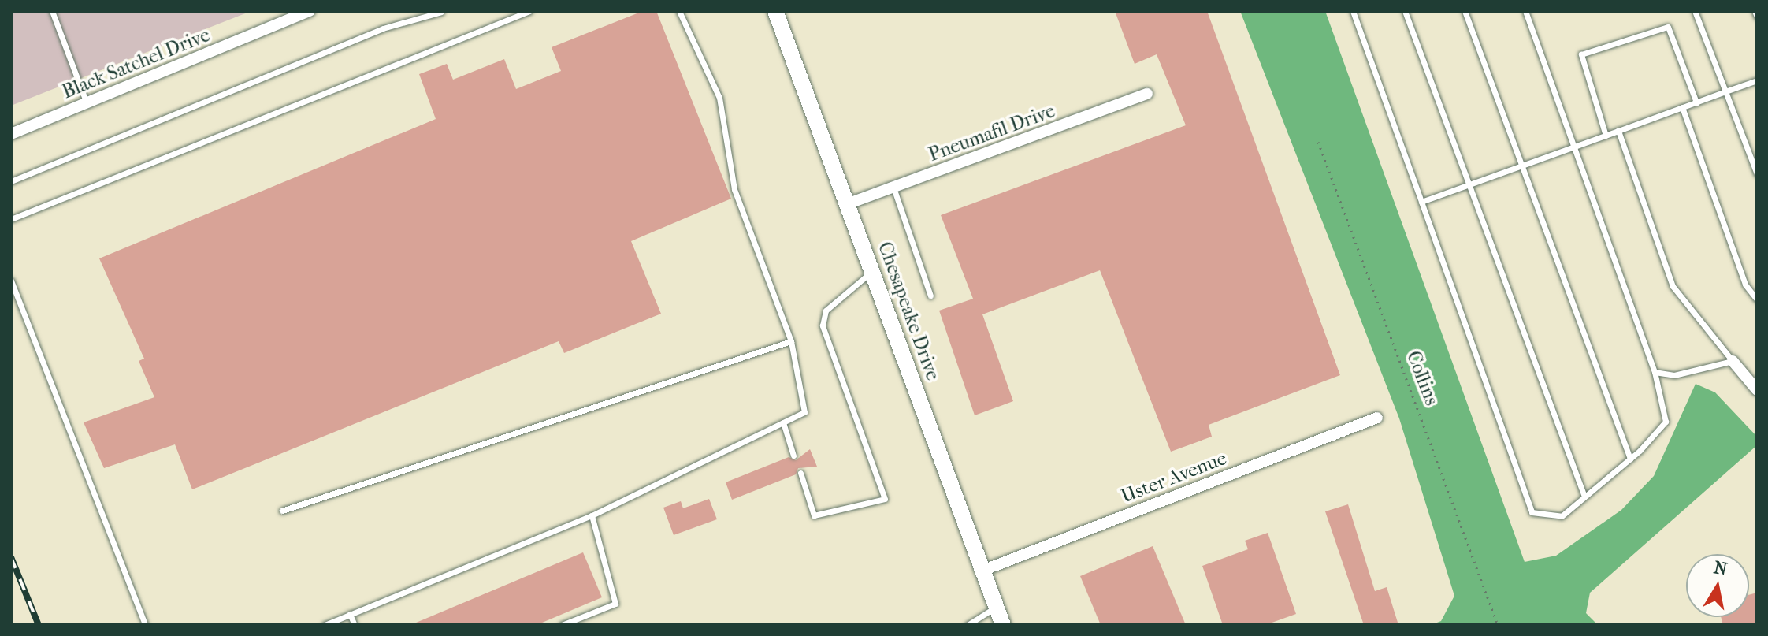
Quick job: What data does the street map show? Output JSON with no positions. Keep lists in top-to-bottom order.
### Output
{
  "streets": {
    "street": [
      "Black Satchel Drive",
      "Pneumafil Drive",
      "Chesapeake Drive",
      "Uster Avenue"
    ],
    "path": ["Collins"]
  },
  "crossings": [
    ["Pneumafil Drive", "Chesapeake Drive"],
    ["Chesapeake Drive", "Uster Avenue"]
  ],
  "north": "top"
}
